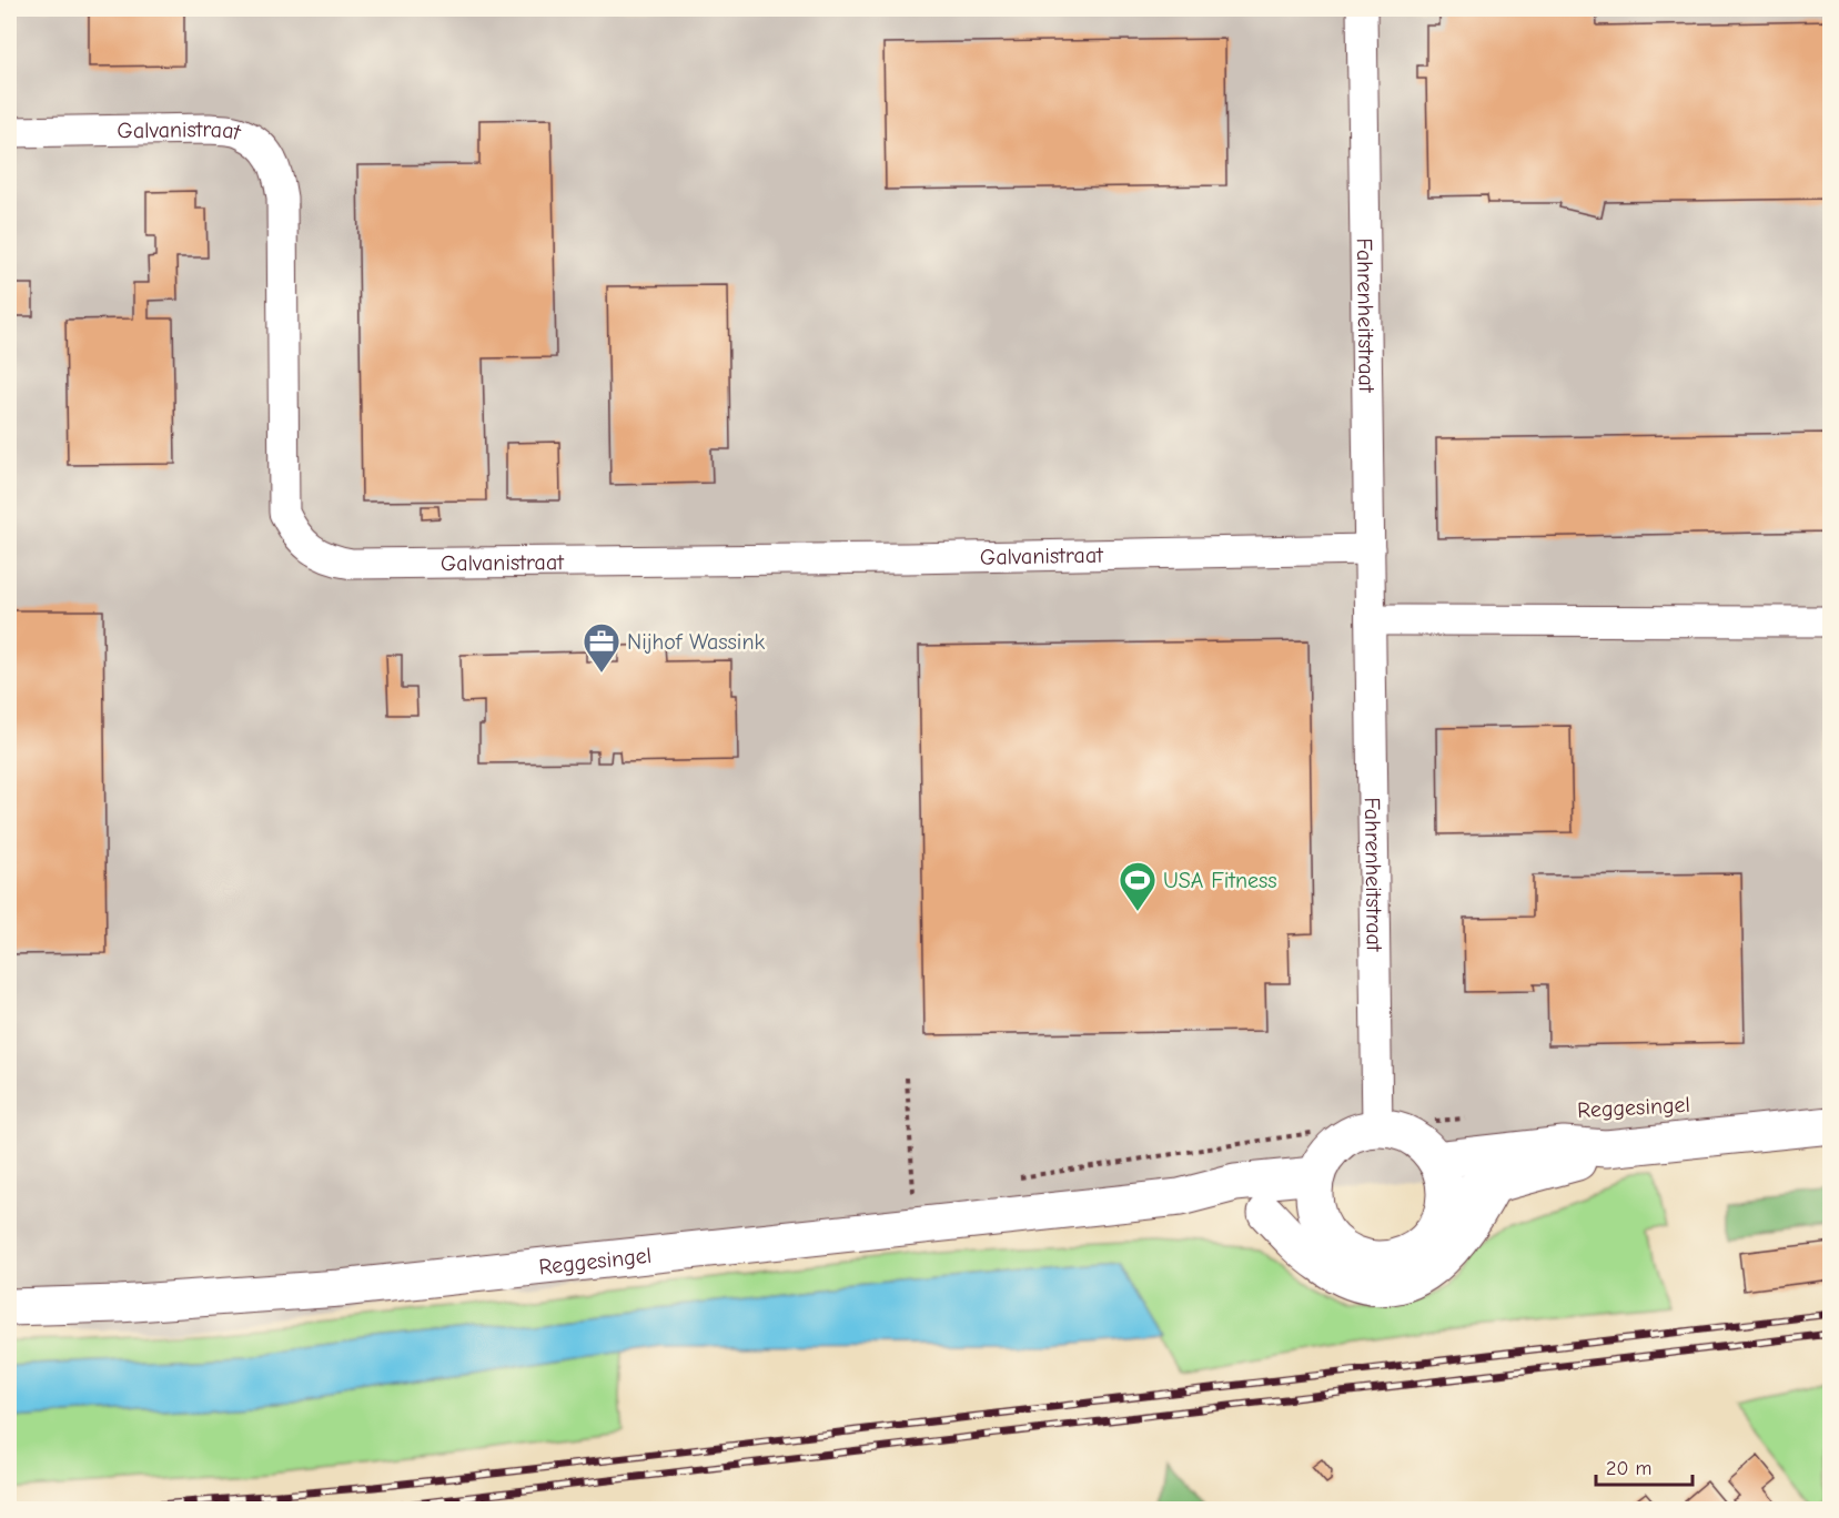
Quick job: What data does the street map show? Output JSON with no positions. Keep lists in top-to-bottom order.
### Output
{
  "streets": {
    "main road": ["Reggesingel"],
    "street": ["Galvanistraat", "Fahrenheitstraat"]
  },
  "crossings": [
    ["Galvanistraat", "Fahrenheitstraat"],
    ["Fahrenheitstraat", "Reggesingel"]
  ],
  "places": {
    "office": ["Nijhof Wassink"],
    "sports": ["USA Fitness"]
  },
  "scale_bar": "20 m"
}
